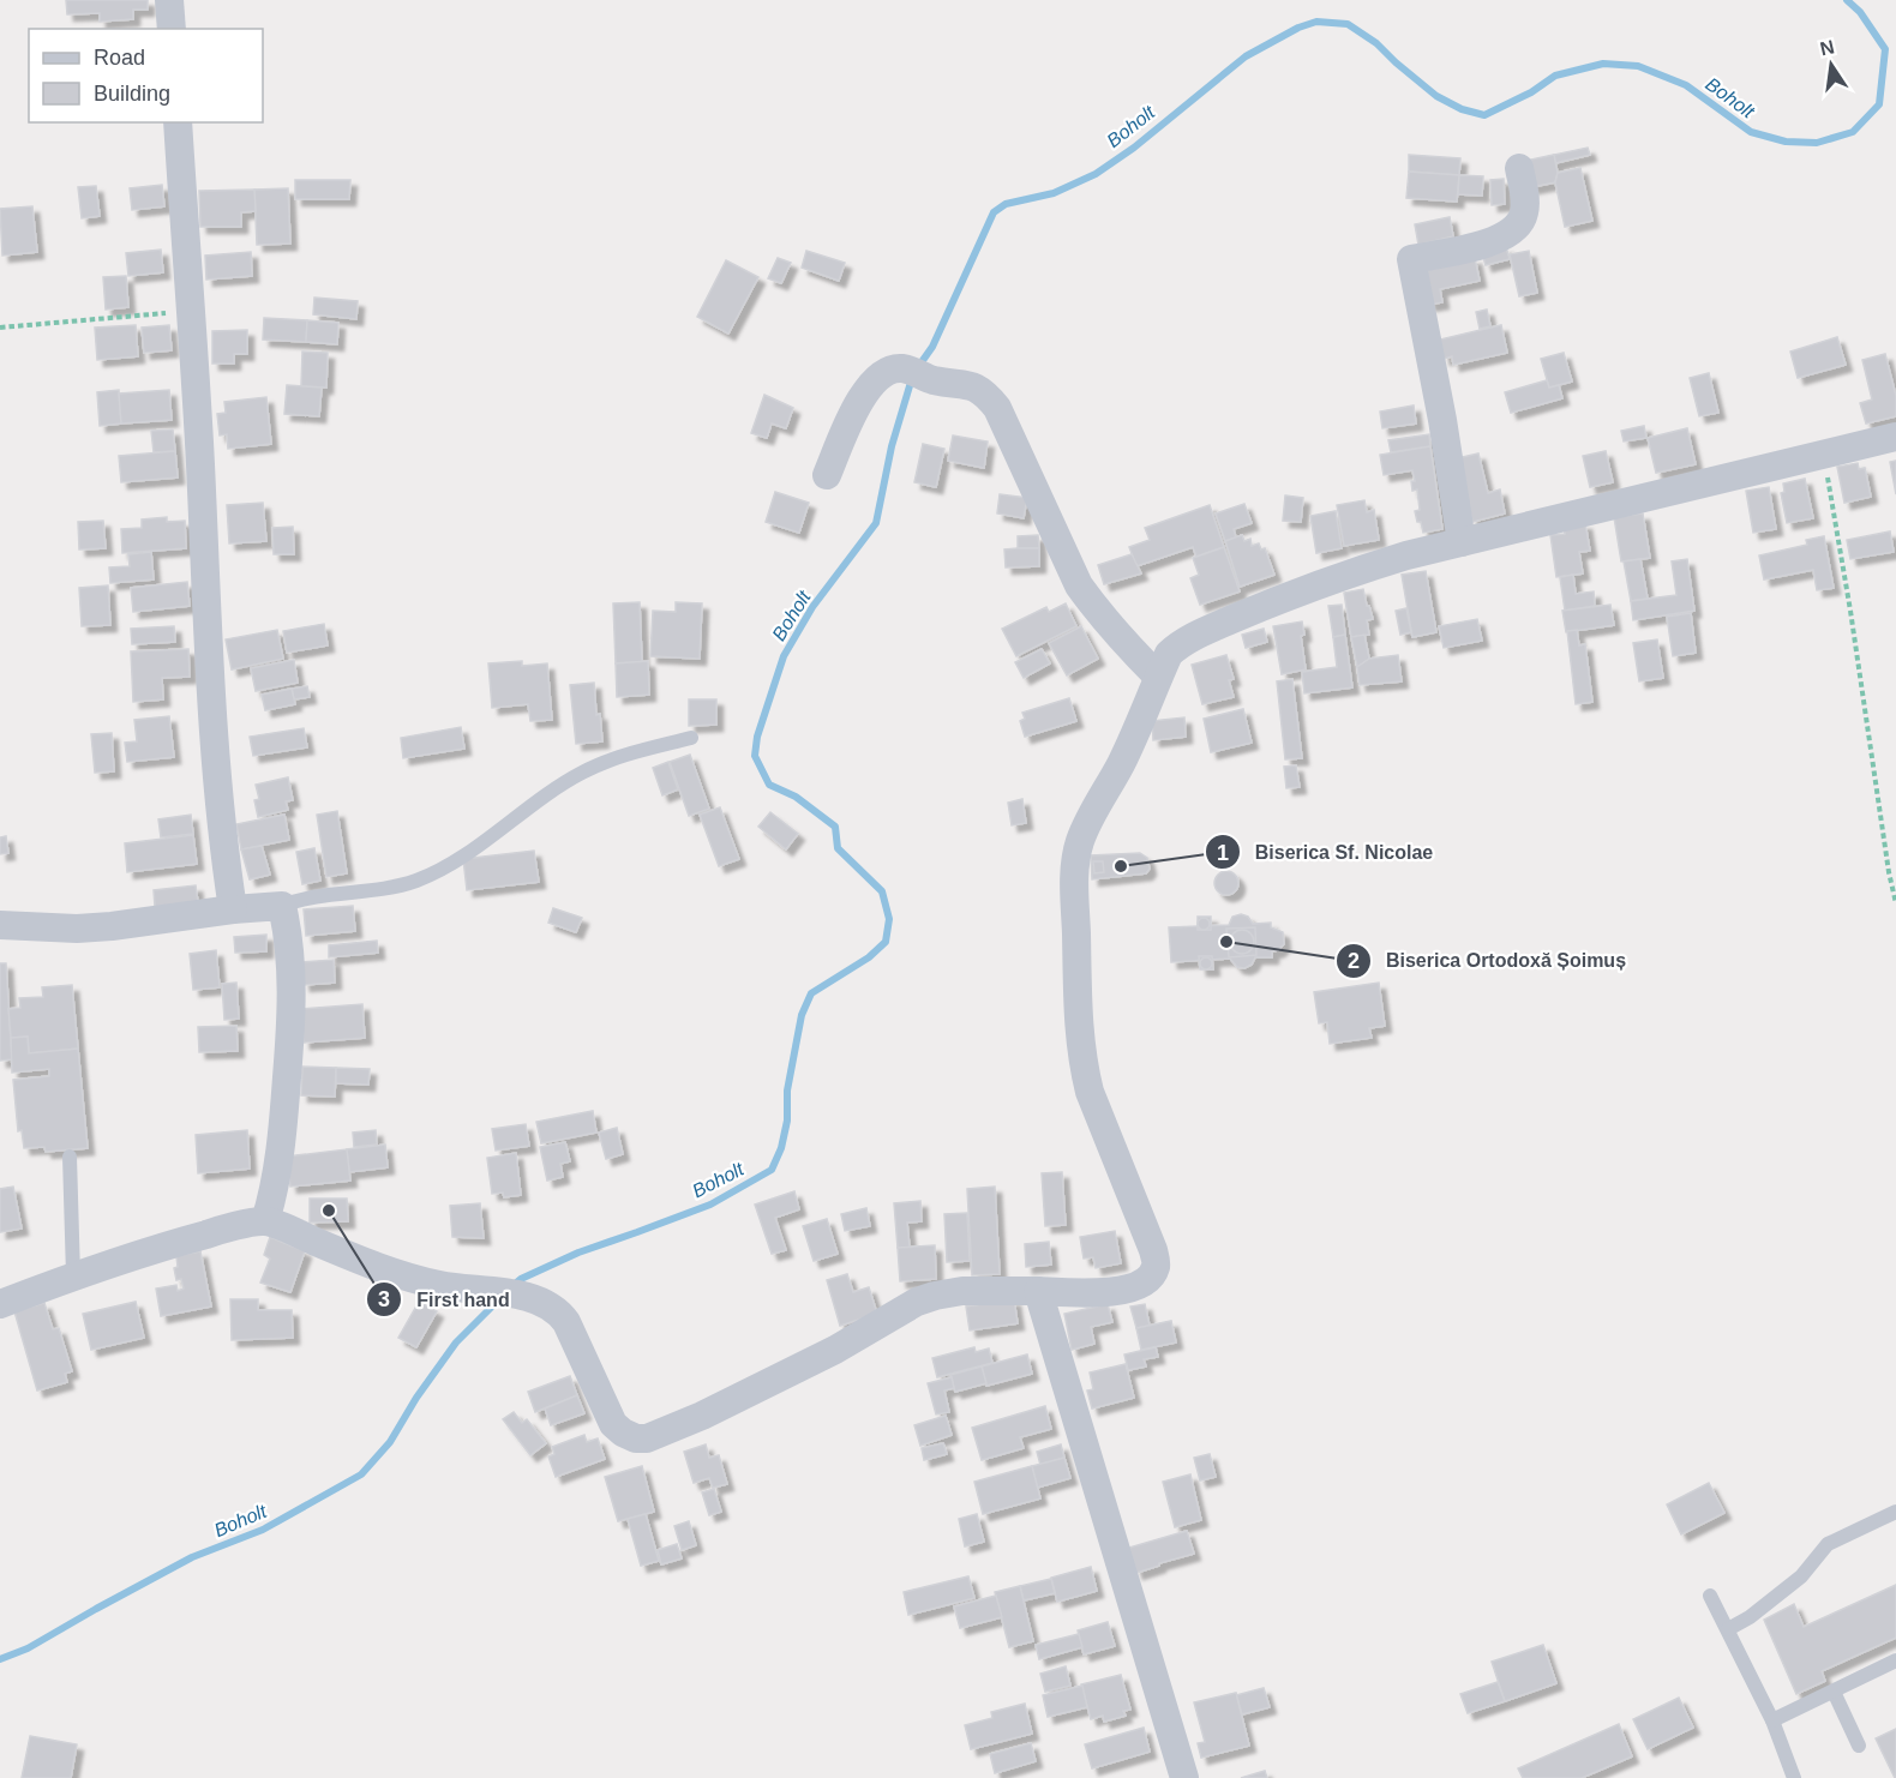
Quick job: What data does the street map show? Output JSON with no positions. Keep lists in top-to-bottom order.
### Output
{
  "water": ["Boholt"],
  "places": ["Biserica Sf. Nicolae", "Biserica Ortodoxă Șoimuș", "First hand"],
  "legend": ["Road", "Building"],
  "north": "top"
}
